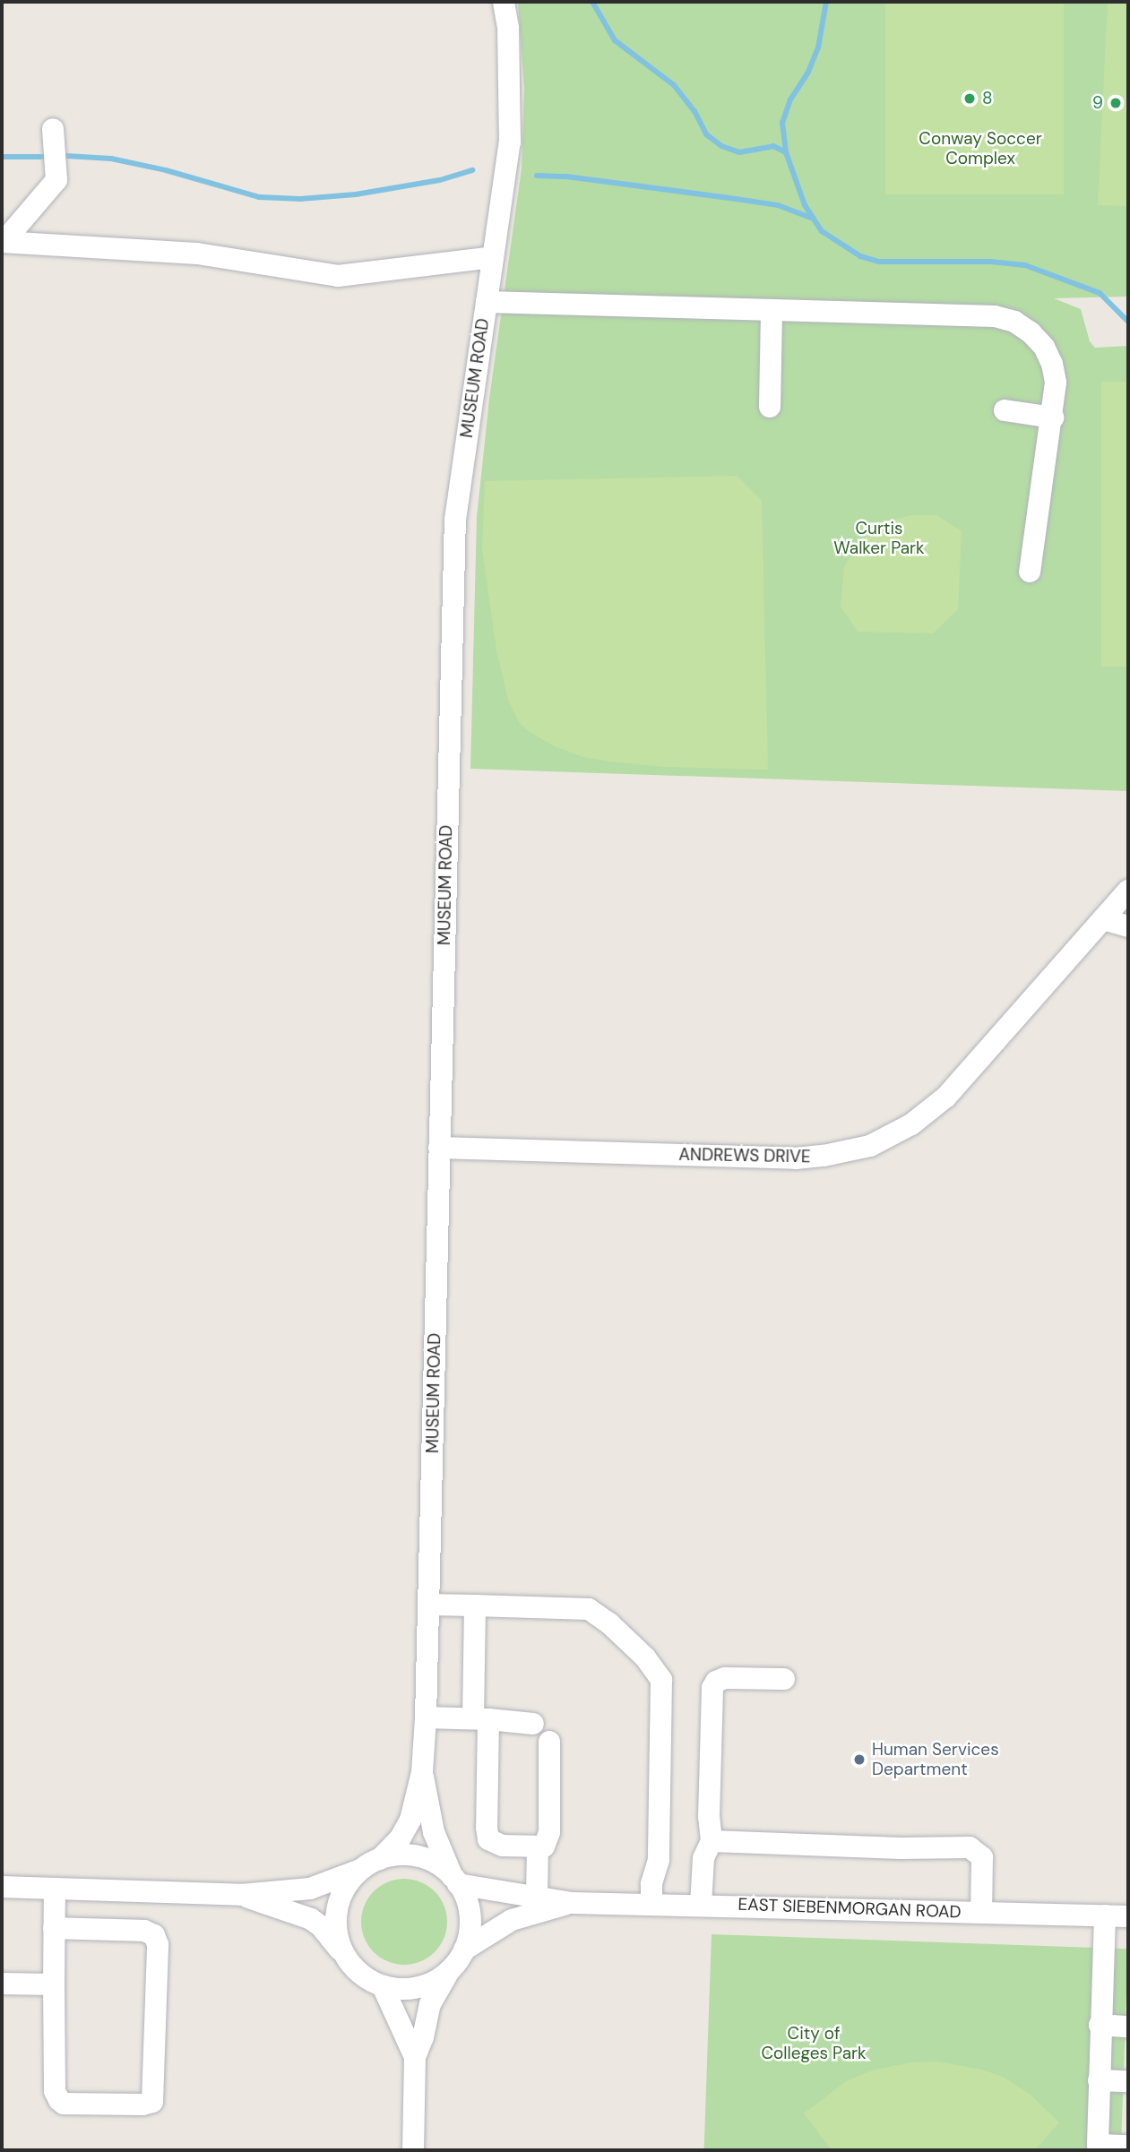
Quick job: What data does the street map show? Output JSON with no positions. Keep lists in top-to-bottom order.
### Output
{
  "streets": {
    "street": ["MUSEUM ROAD", "ANDREWS DRIVE", "EAST SIEBENMORGAN ROAD"]
  },
  "crossings": [
    ["MUSEUM ROAD", "ANDREWS DRIVE"],
    ["MUSEUM ROAD", "EAST SIEBENMORGAN ROAD"]
  ],
  "parks": ["Conway Soccer Complex", "Curtis Walker Park", "City of Colleges Park"],
  "places": ["8", "9", "Human Services Department"]
}
